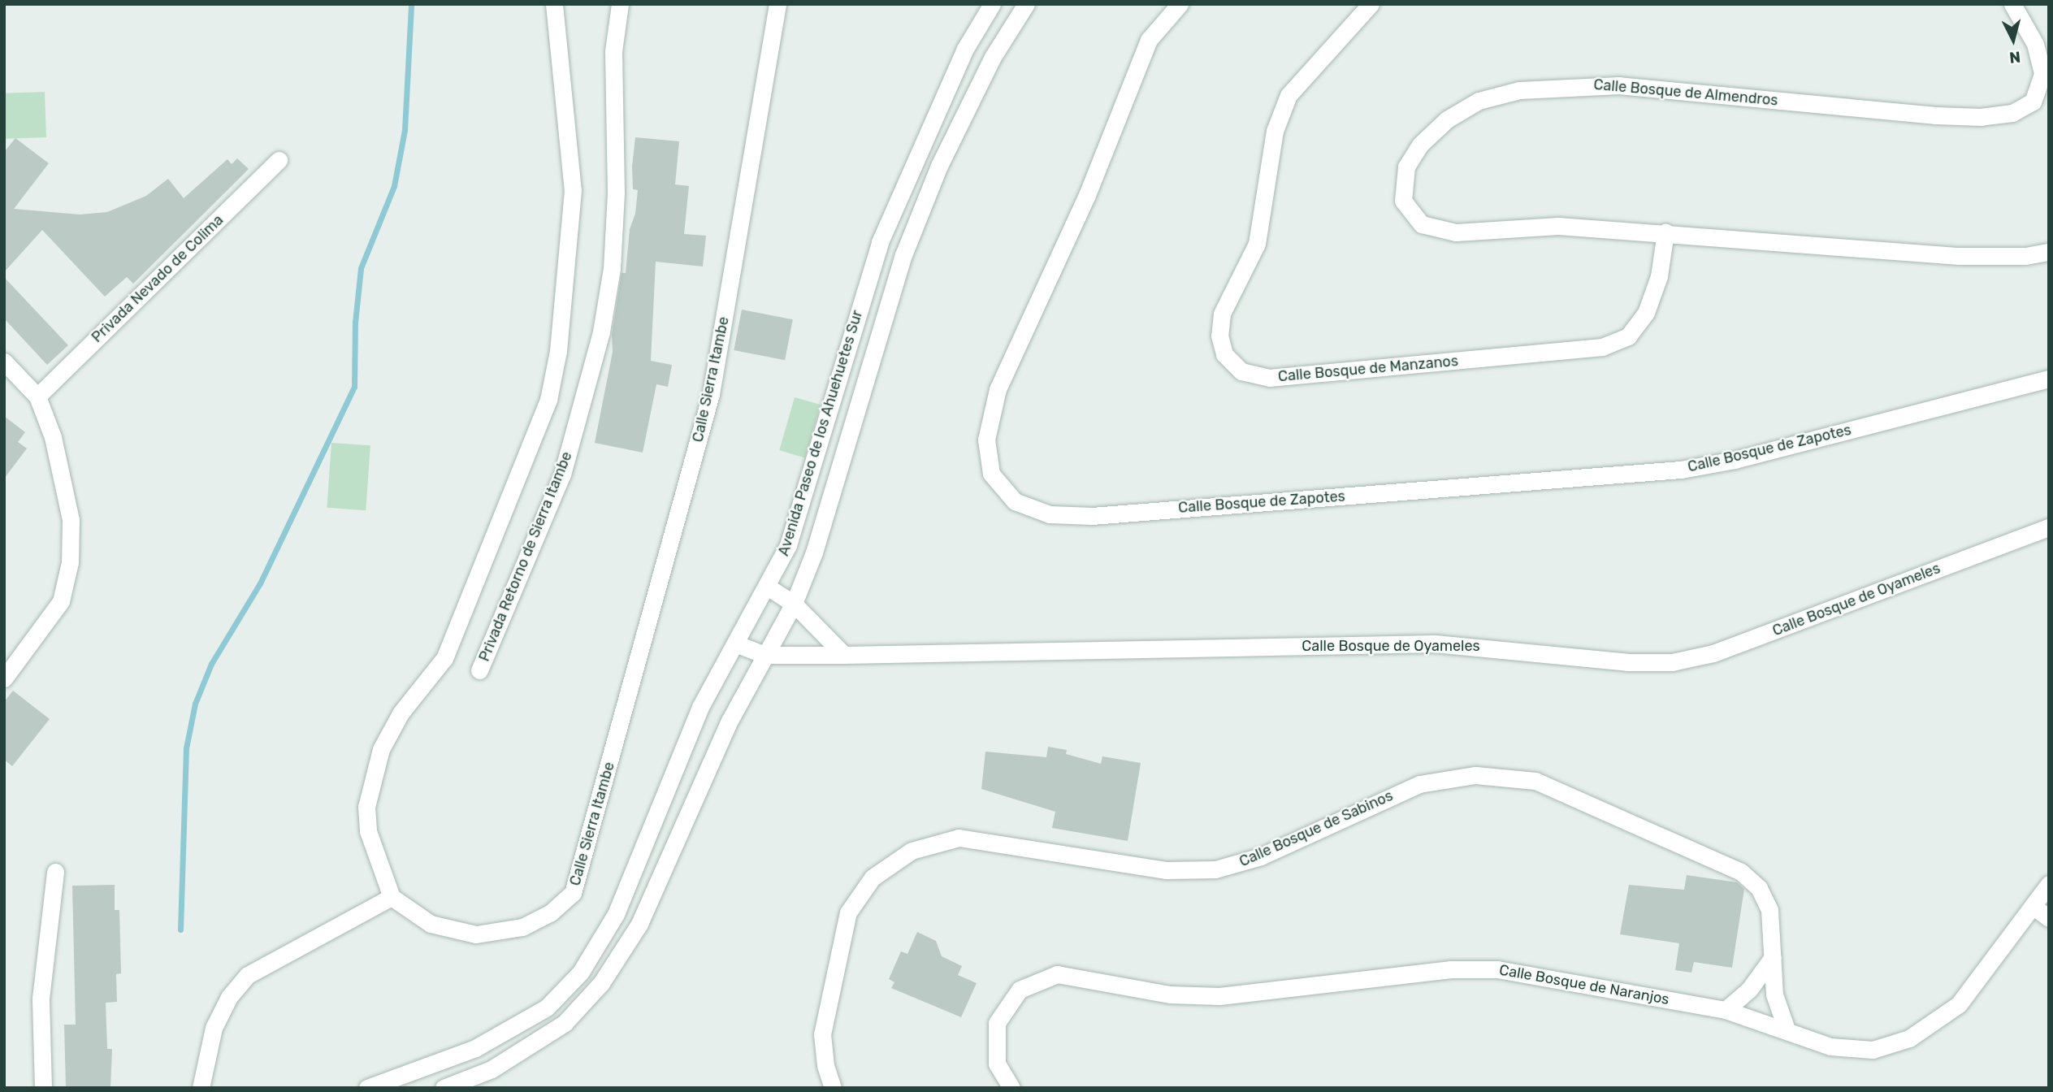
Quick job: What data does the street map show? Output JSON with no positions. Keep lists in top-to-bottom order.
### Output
{
  "streets": {
    "street": [
      "Calle Bosque de Almendros",
      "Privada Nevado de Colima",
      "Calle Bosque de Manzanos",
      "Calle Sierra Itambe",
      "Avenida Paseo de los Ahuehuetes Sur",
      "Calle Bosque de Zapotes",
      "Privada Retorno de Sierra Itambe",
      "Calle Bosque de Oyameles",
      "Calle Bosque de Sabinos",
      "Calle Bosque de Naranjos"
    ]
  },
  "crossings": [
    ["Calle Bosque de Almendros", "Calle Bosque de Manzanos"],
    ["Avenida Paseo de los Ahuehuetes Sur", "Calle Bosque de Oyameles"],
    ["Calle Bosque de Sabinos", "Calle Bosque de Naranjos"]
  ],
  "north": "bottom"
}
